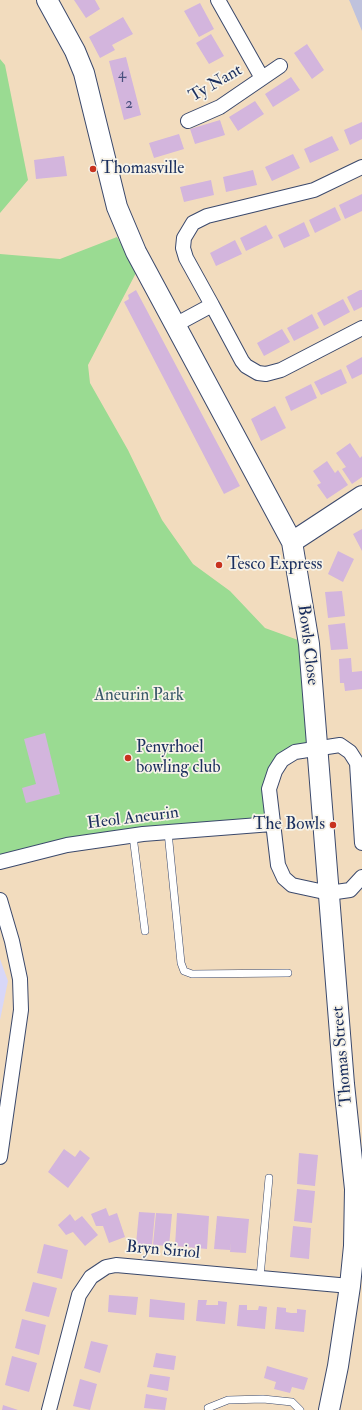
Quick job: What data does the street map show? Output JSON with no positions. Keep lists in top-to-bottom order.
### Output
{
  "streets": {
    "main road": ["Bowls Close", "Thomas Street"],
    "street": ["Ty Nant", "Heol Aneurin", "Bryn Siriol"]
  },
  "crossings": [
    ["Bowls Close", "Thomas Street"],
    ["Thomas Street", "Bryn Siriol"]
  ],
  "parks": ["Aneurin Park"],
  "places": [
    "Thomasville",
    "Tesco Express",
    "Penyrhoel bowling club",
    "The Bowls"
  ],
  "house_numbers": ["4", "2"]
}
